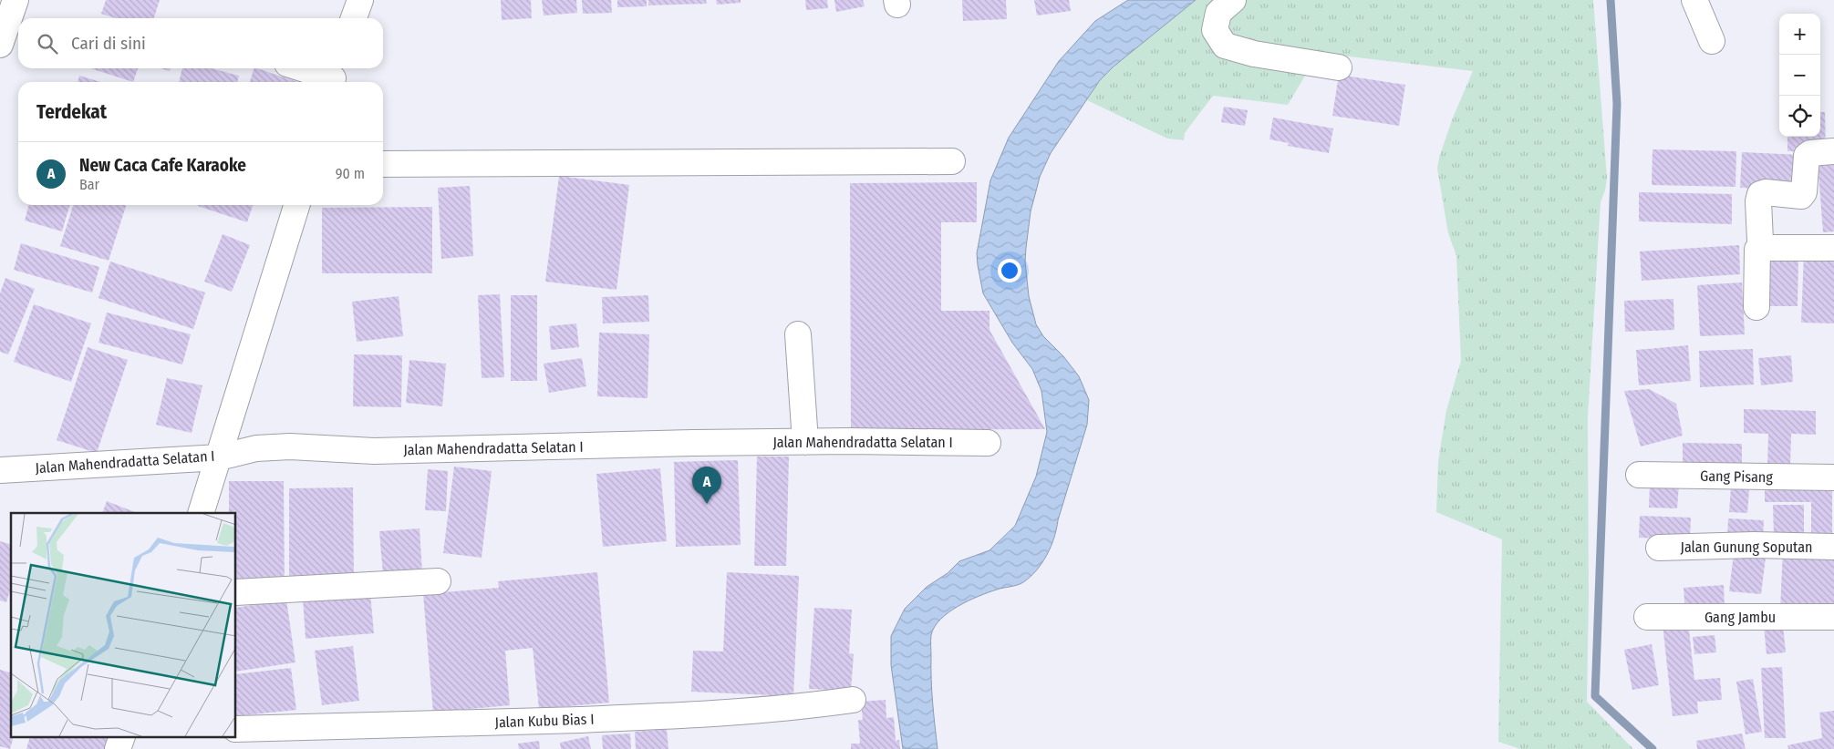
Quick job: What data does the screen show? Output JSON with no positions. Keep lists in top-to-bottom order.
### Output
{
  "streets": {
    "street": [
      "Jalan Mahendradatta Selatan I",
      "Gang Pisang",
      "Jalan Gunung Soputan",
      "Gang Jambu",
      "Jalan Kubu Bias I"
    ]
  },
  "page": {
    "map_buttons": ["+", "−"],
    "search": "Cari di sini",
    "heading": "Terdekat",
    "list": [
      {
        "mark": "A",
        "name": "New Caca Cafe Karaoke",
        "note": "Bar",
        "value": "90 m"
      }
    ],
    "pins": "A"
  }
}
